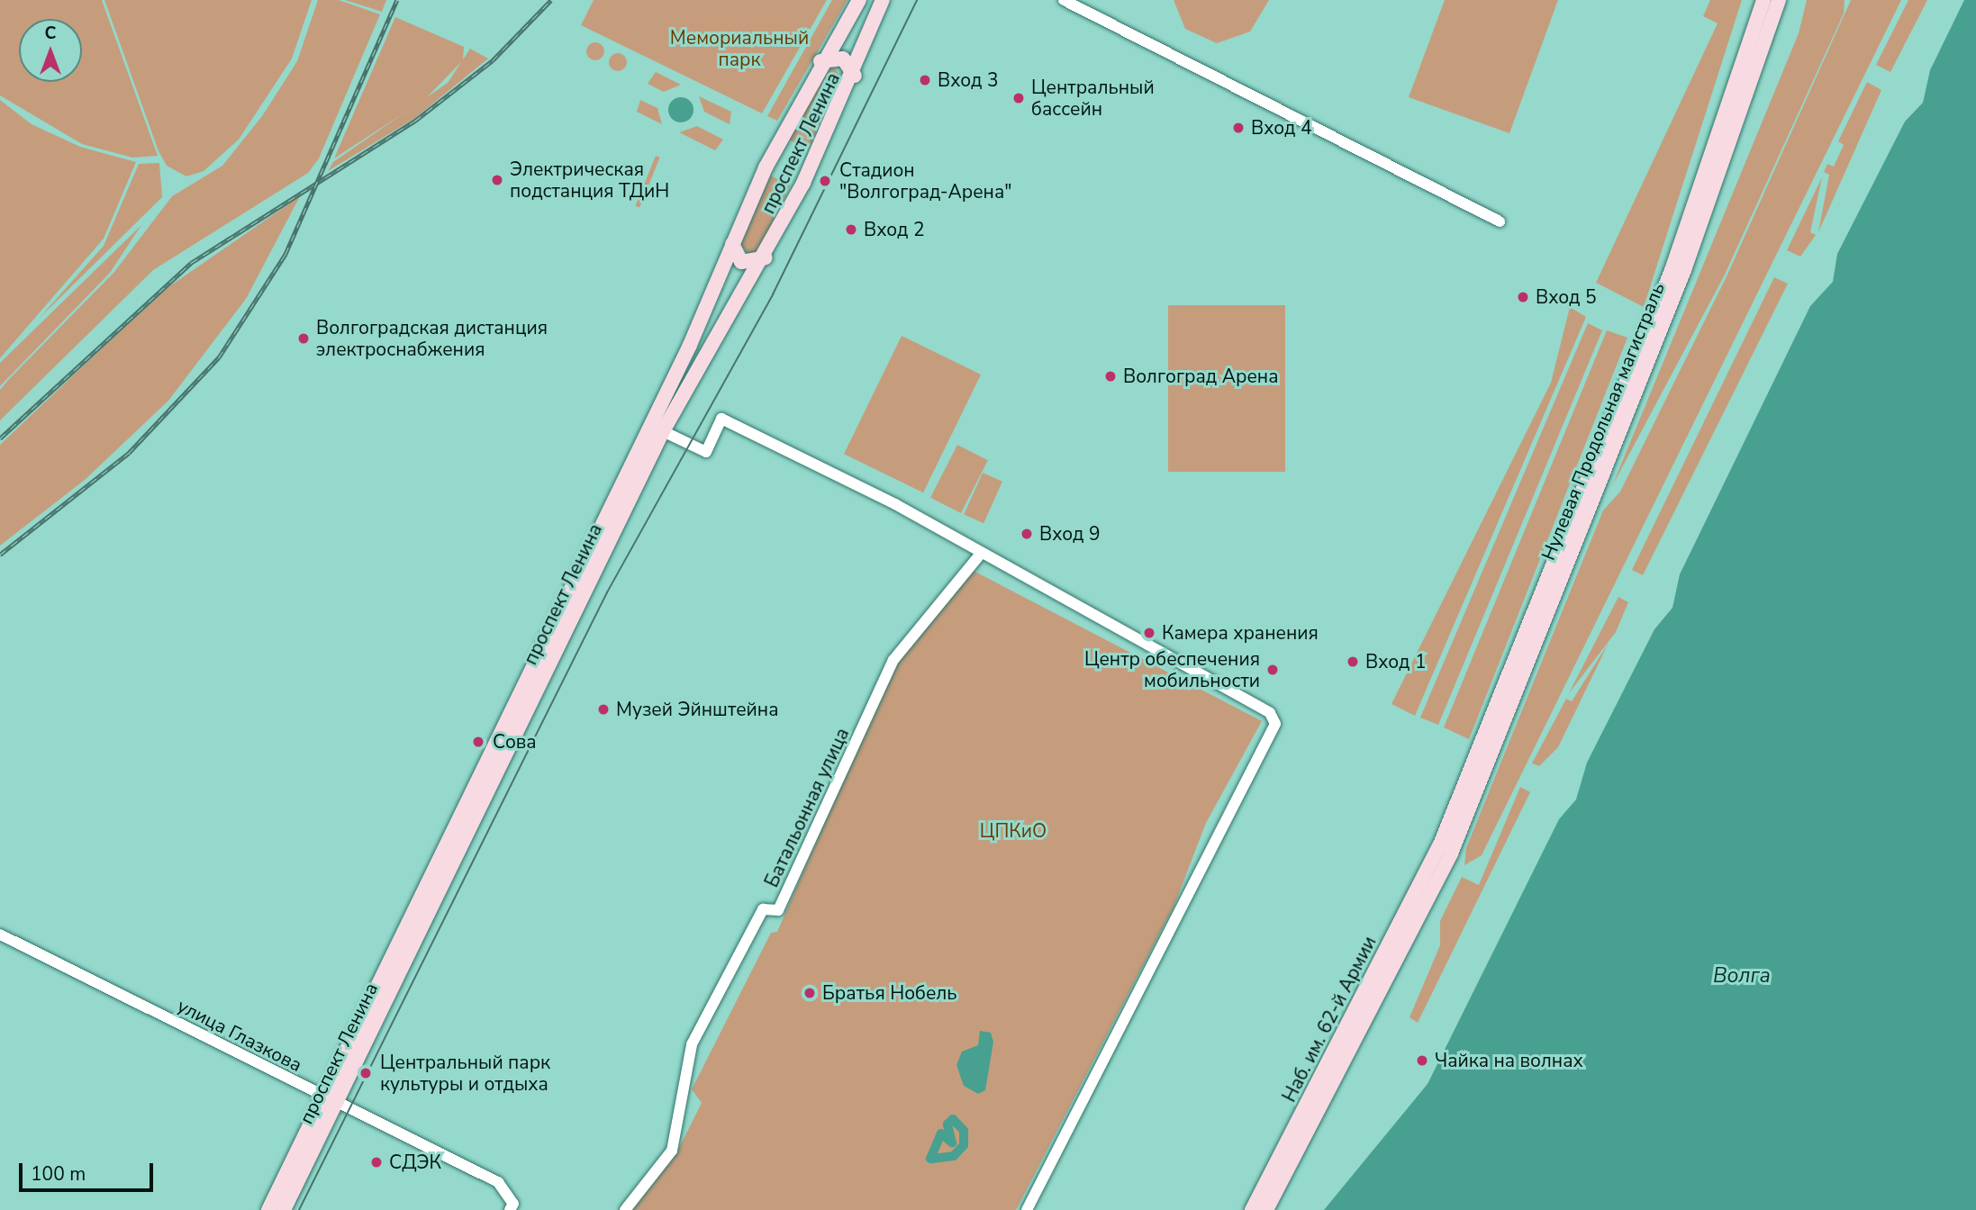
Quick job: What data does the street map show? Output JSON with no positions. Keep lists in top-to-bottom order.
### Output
{
  "streets": {
    "main road": ["проспект Ленина", "Нулевая Продольная магистраль", "Наб. им. 62-й Армии"],
    "street": ["Батальонная улица", "улица Глазкова"]
  },
  "crossings": [
    ["проспект Ленина", "улица Глазкова"],
    ["Нулевая Продольная магистраль", "Наб. им. 62-й Армии"]
  ],
  "water": ["Волга"],
  "parks": ["Мемориальный парк", "ЦПКиО"],
  "places": [
    "Вход 3",
    "Центральный бассейн",
    "Вход 4",
    "Электрическая подстанция ТДиН",
    "Стадион \"Волгоград-Арена\"",
    "Вход 2",
    "Вход 5",
    "Волгоградская дистанция электроснабжения",
    "Волгоград Арена",
    "Вход 9",
    "Камера хранения",
    "Вход 1",
    "Центр обеспечения мобильности",
    "Музей Эйнштейна",
    "Сова",
    "Братья Нобель",
    "Чайка на волнах",
    "Центральный парк культуры и отдыха",
    "СДЭК"
  ],
  "scale_bar": "100 m",
  "north": "top"
}
